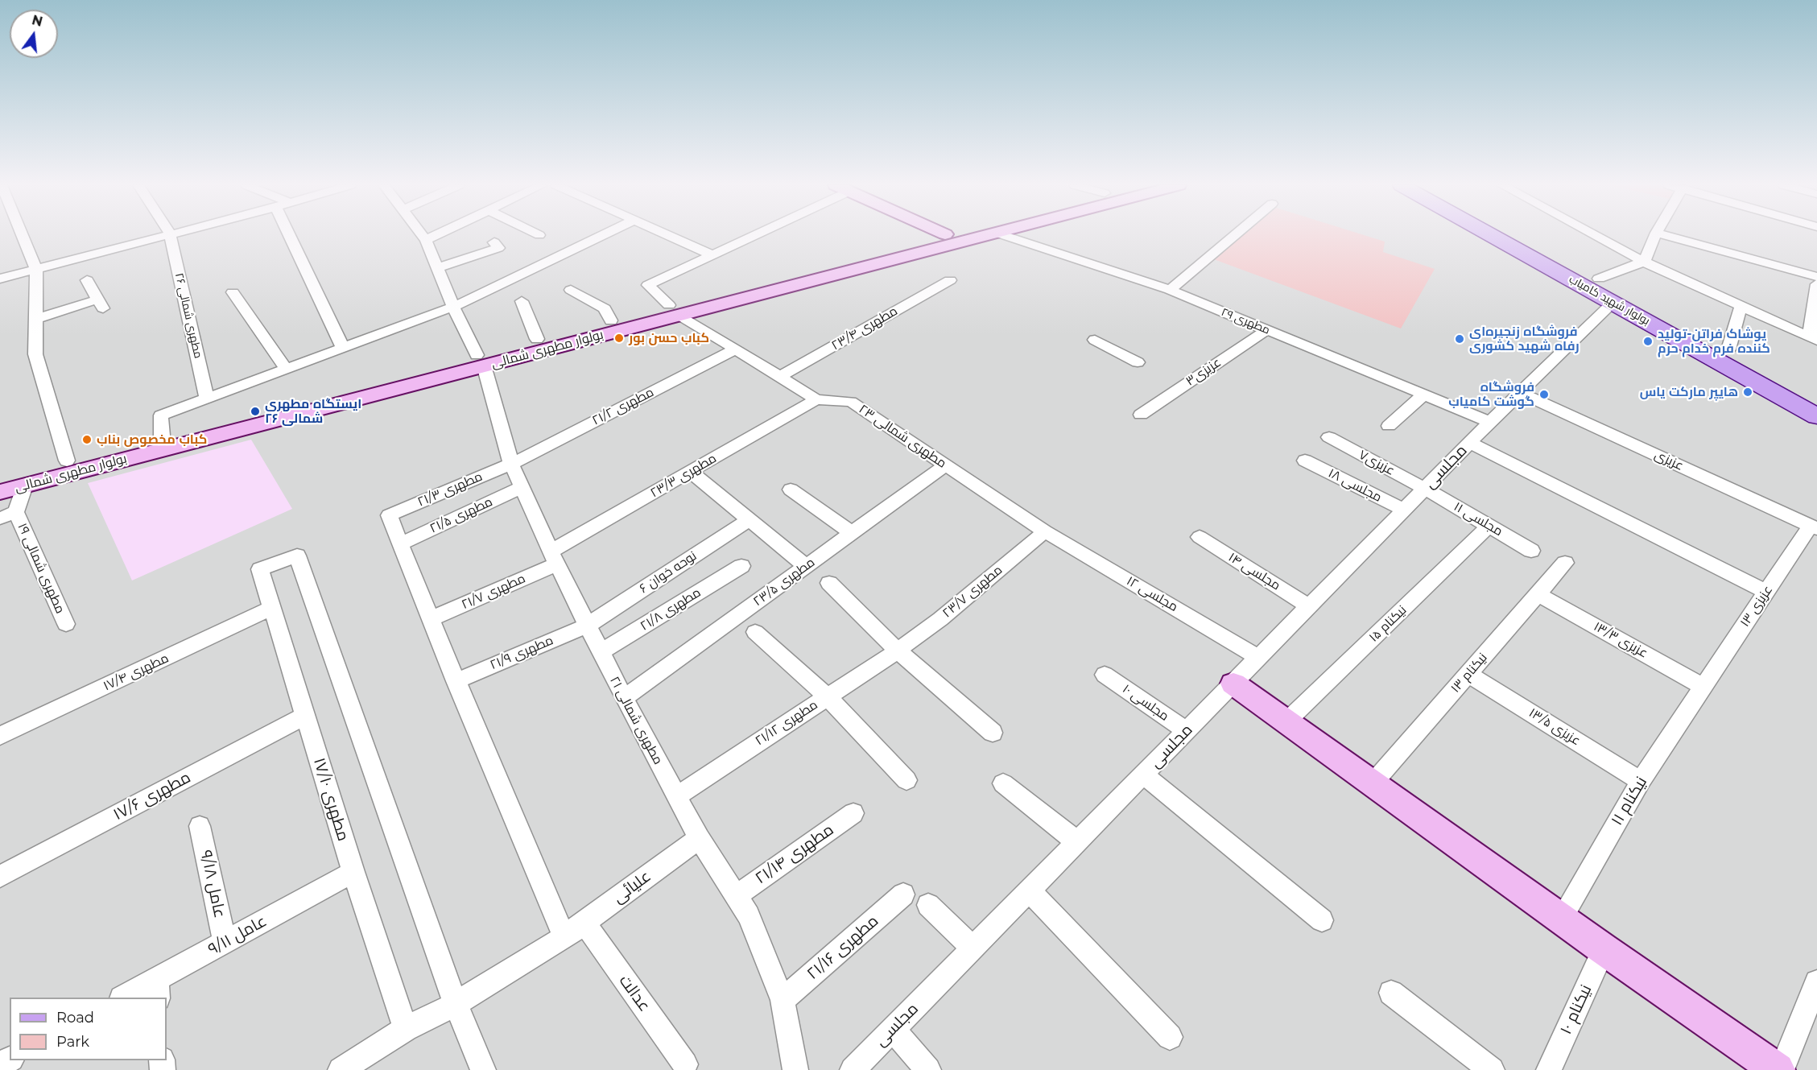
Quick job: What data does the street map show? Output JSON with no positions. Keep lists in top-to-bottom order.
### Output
{
  "streets": {
    "main road": ["بولوار شهید کامیاب", "بولوار مطهری شمالی"],
    "street": [
      "مطهری شمالی ۲۶",
      "مطهری ۲۹",
      "مطهری ۲۳/۴",
      "عزیزی۳",
      "مطهری ۲۱/۲",
      "مطهری شمالی ۲۳",
      "عزیزی",
      "عزیزی۷",
      "مجلسی",
      "مطهری ۲۳/۳",
      "مجلسی ۱۸",
      "مطهری ۲۱/۳",
      "مطهری ۲۱/۵",
      "مجلسی ۱۱",
      "مطهری شمالی ۱۹",
      "مجلسی ۱۴",
      "نوحه خوان ۶",
      "مطهری ۲۳/۵",
      "مطهری ۲۱/۷",
      "مطهری ۲۳/۷",
      "مجلسی ۱۲",
      "عزیزی ۱۳",
      "مطهری ۲۱/۸",
      "نیکنام ۱۵",
      "عزیزی ۱۳/۳",
      "مطهری ۲۱/۹",
      "مطهری ۱۷/۴",
      "نیکنام ۱۳",
      "مجلسی ۱۰",
      "مطهری شمالی ۲۱",
      "مطهری ۲۱/۱۲",
      "عزیزی ۱۳/۵",
      "مطهری ۱۷/۶",
      "مطهری ۱۷/۱۰",
      "نیکنام ۱۱",
      "مطهری ۲۱/۱۴",
      "عامل ۹/۱۸",
      "علیائی",
      "عامل ۹/۱۱",
      "مطهری ۲۱/۱۶",
      "عدالت",
      "نیکنام ۱۰"
    ]
  },
  "crossings": [
    ["بولوار شهید کامیاب", "مجلسی"],
    ["مطهری ۲۹", "عزیزی۳"],
    ["مطهری ۲۹", "مجلسی"],
    ["مطهری ۲۳/۴", "مطهری شمالی ۲۳"],
    ["بولوار مطهری شمالی", "مطهری شمالی ۲۳"],
    ["بولوار مطهری شمالی", "مطهری شمالی ۱۹"],
    ["بولوار مطهری شمالی", "مطهری شمالی ۲۱"],
    ["مطهری ۲۱/۲", "مطهری شمالی ۲۳"],
    ["مطهری ۲۱/۲", "مطهری ۲۱/۳"],
    ["مطهری ۲۱/۲", "مطهری شمالی ۲۱"],
    ["مطهری شمالی ۲۳", "مطهری ۲۳/۳"],
    ["مطهری شمالی ۲۳", "مطهری ۲۳/۵"],
    ["مطهری شمالی ۲۳", "مطهری ۲۳/۷"],
    ["مطهری شمالی ۲۳", "مجلسی ۱۲"],
    ["عزیزی", "مجلسی"],
    ["عزیزی", "عزیزی ۱۳"],
    ["عزیزی۷", "مجلسی"],
    ["عزیزی۷", "مجلسی ۱۱"],
    ["مجلسی", "مجلسی ۱۸"],
    ["مجلسی", "مجلسی ۱۱"],
    ["مجلسی", "مجلسی ۱۴"],
    ["مجلسی", "مجلسی ۱۲"],
    ["مجلسی", "مجلسی ۱۰"],
    ["مطهری ۲۳/۳", "مطهری ۲۱/۷"],
    ["مطهری ۲۳/۳", "مطهری شمالی ۲۱"],
    ["مطهری ۲۱/۳", "مطهری ۲۱/۵"],
    ["مطهری ۲۱/۳", "مطهری شمالی ۲۱"],
    ["مطهری ۲۱/۵", "مطهری شمالی ۲۱"],
    ["مجلسی ۱۱", "نیکنام ۱۵"],
    ["نوحه خوان ۶", "مطهری ۲۱/۹"],
    ["نوحه خوان ۶", "مطهری شمالی ۲۱"],
    ["مطهری ۲۳/۵", "مطهری شمالی ۲۱"],
    ["مطهری ۲۱/۷", "مطهری شمالی ۲۱"],
    ["مطهری ۲۳/۷", "مجلسی ۱۲"],
    ["مطهری ۲۳/۷", "مطهری ۲۱/۱۲"],
    ["عزیزی ۱۳", "عزیزی ۱۳/۳"],
    ["عزیزی ۱۳", "نیکنام ۱۱"],
    ["مطهری ۲۱/۸", "مطهری شمالی ۲۱"],
    ["عزیزی ۱۳/۳", "نیکنام ۱۳"],
    ["عزیزی ۱۳/۳", "نیکنام ۱۱"],
    ["مطهری ۲۱/۹", "مطهری شمالی ۲۱"],
    ["مطهری ۱۷/۴", "مطهری ۱۷/۱۰"],
    ["نیکنام ۱۳", "عزیزی ۱۳/۵"],
    ["مطهری شمالی ۲۱", "مطهری ۲۱/۱۲"],
    ["مطهری شمالی ۲۱", "مطهری ۲۱/۱۴"],
    ["مطهری شمالی ۲۱", "علیائی"],
    ["مطهری شمالی ۲۱", "مطهری ۲۱/۱۶"],
    ["عزیزی ۱۳/۵", "نیکنام ۱۱"],
    ["مطهری ۱۷/۶", "مطهری ۱۷/۱۰"],
    ["مطهری ۱۷/۱۰", "عامل ۹/۱۱"],
    ["عامل ۹/۱۸", "عامل ۹/۱۱"],
    ["علیائی", "عدالت"]
  ],
  "places": [
    "كباب حسن بور",
    "فروشگاه زنجیره‌ای رفاه شهید کشوری",
    "پوشاک فراتن-تولید کننده فرم خدام حرم",
    "هایپر مارکت یاس",
    "فروشگاه گوشت کامیاب",
    "ایستگاه مطهری شمالی ۲۶",
    "كباب مخصوص بناب"
  ],
  "legend": ["Road", "Park"],
  "north": "top"
}
